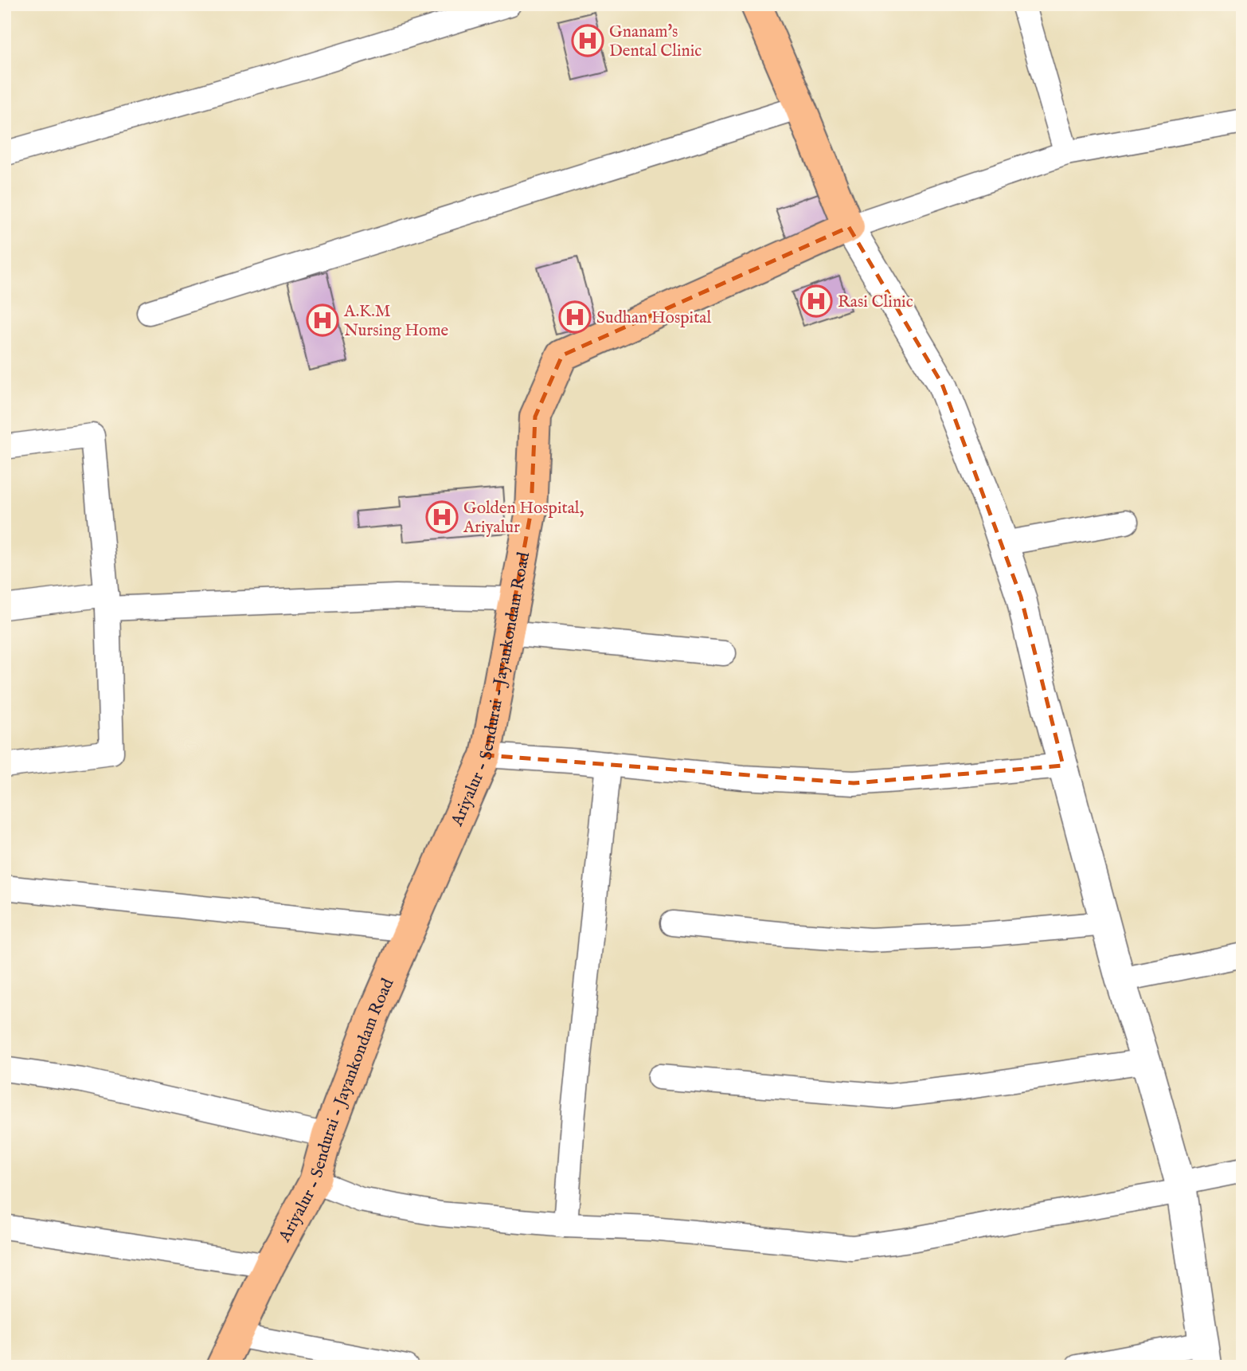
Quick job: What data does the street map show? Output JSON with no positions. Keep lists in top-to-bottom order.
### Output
{
  "streets": {
    "main road": ["Ariyalur - Sendurai - Jayankondam Road"]
  },
  "places": {
    "hospital": [
      "Gnanam's Dental Clinic",
      "Rasi Clinic",
      "Sudhan Hospital",
      "A.K.M Nursing Home",
      "Golden Hospital, Ariyalur"
    ]
  }
}
